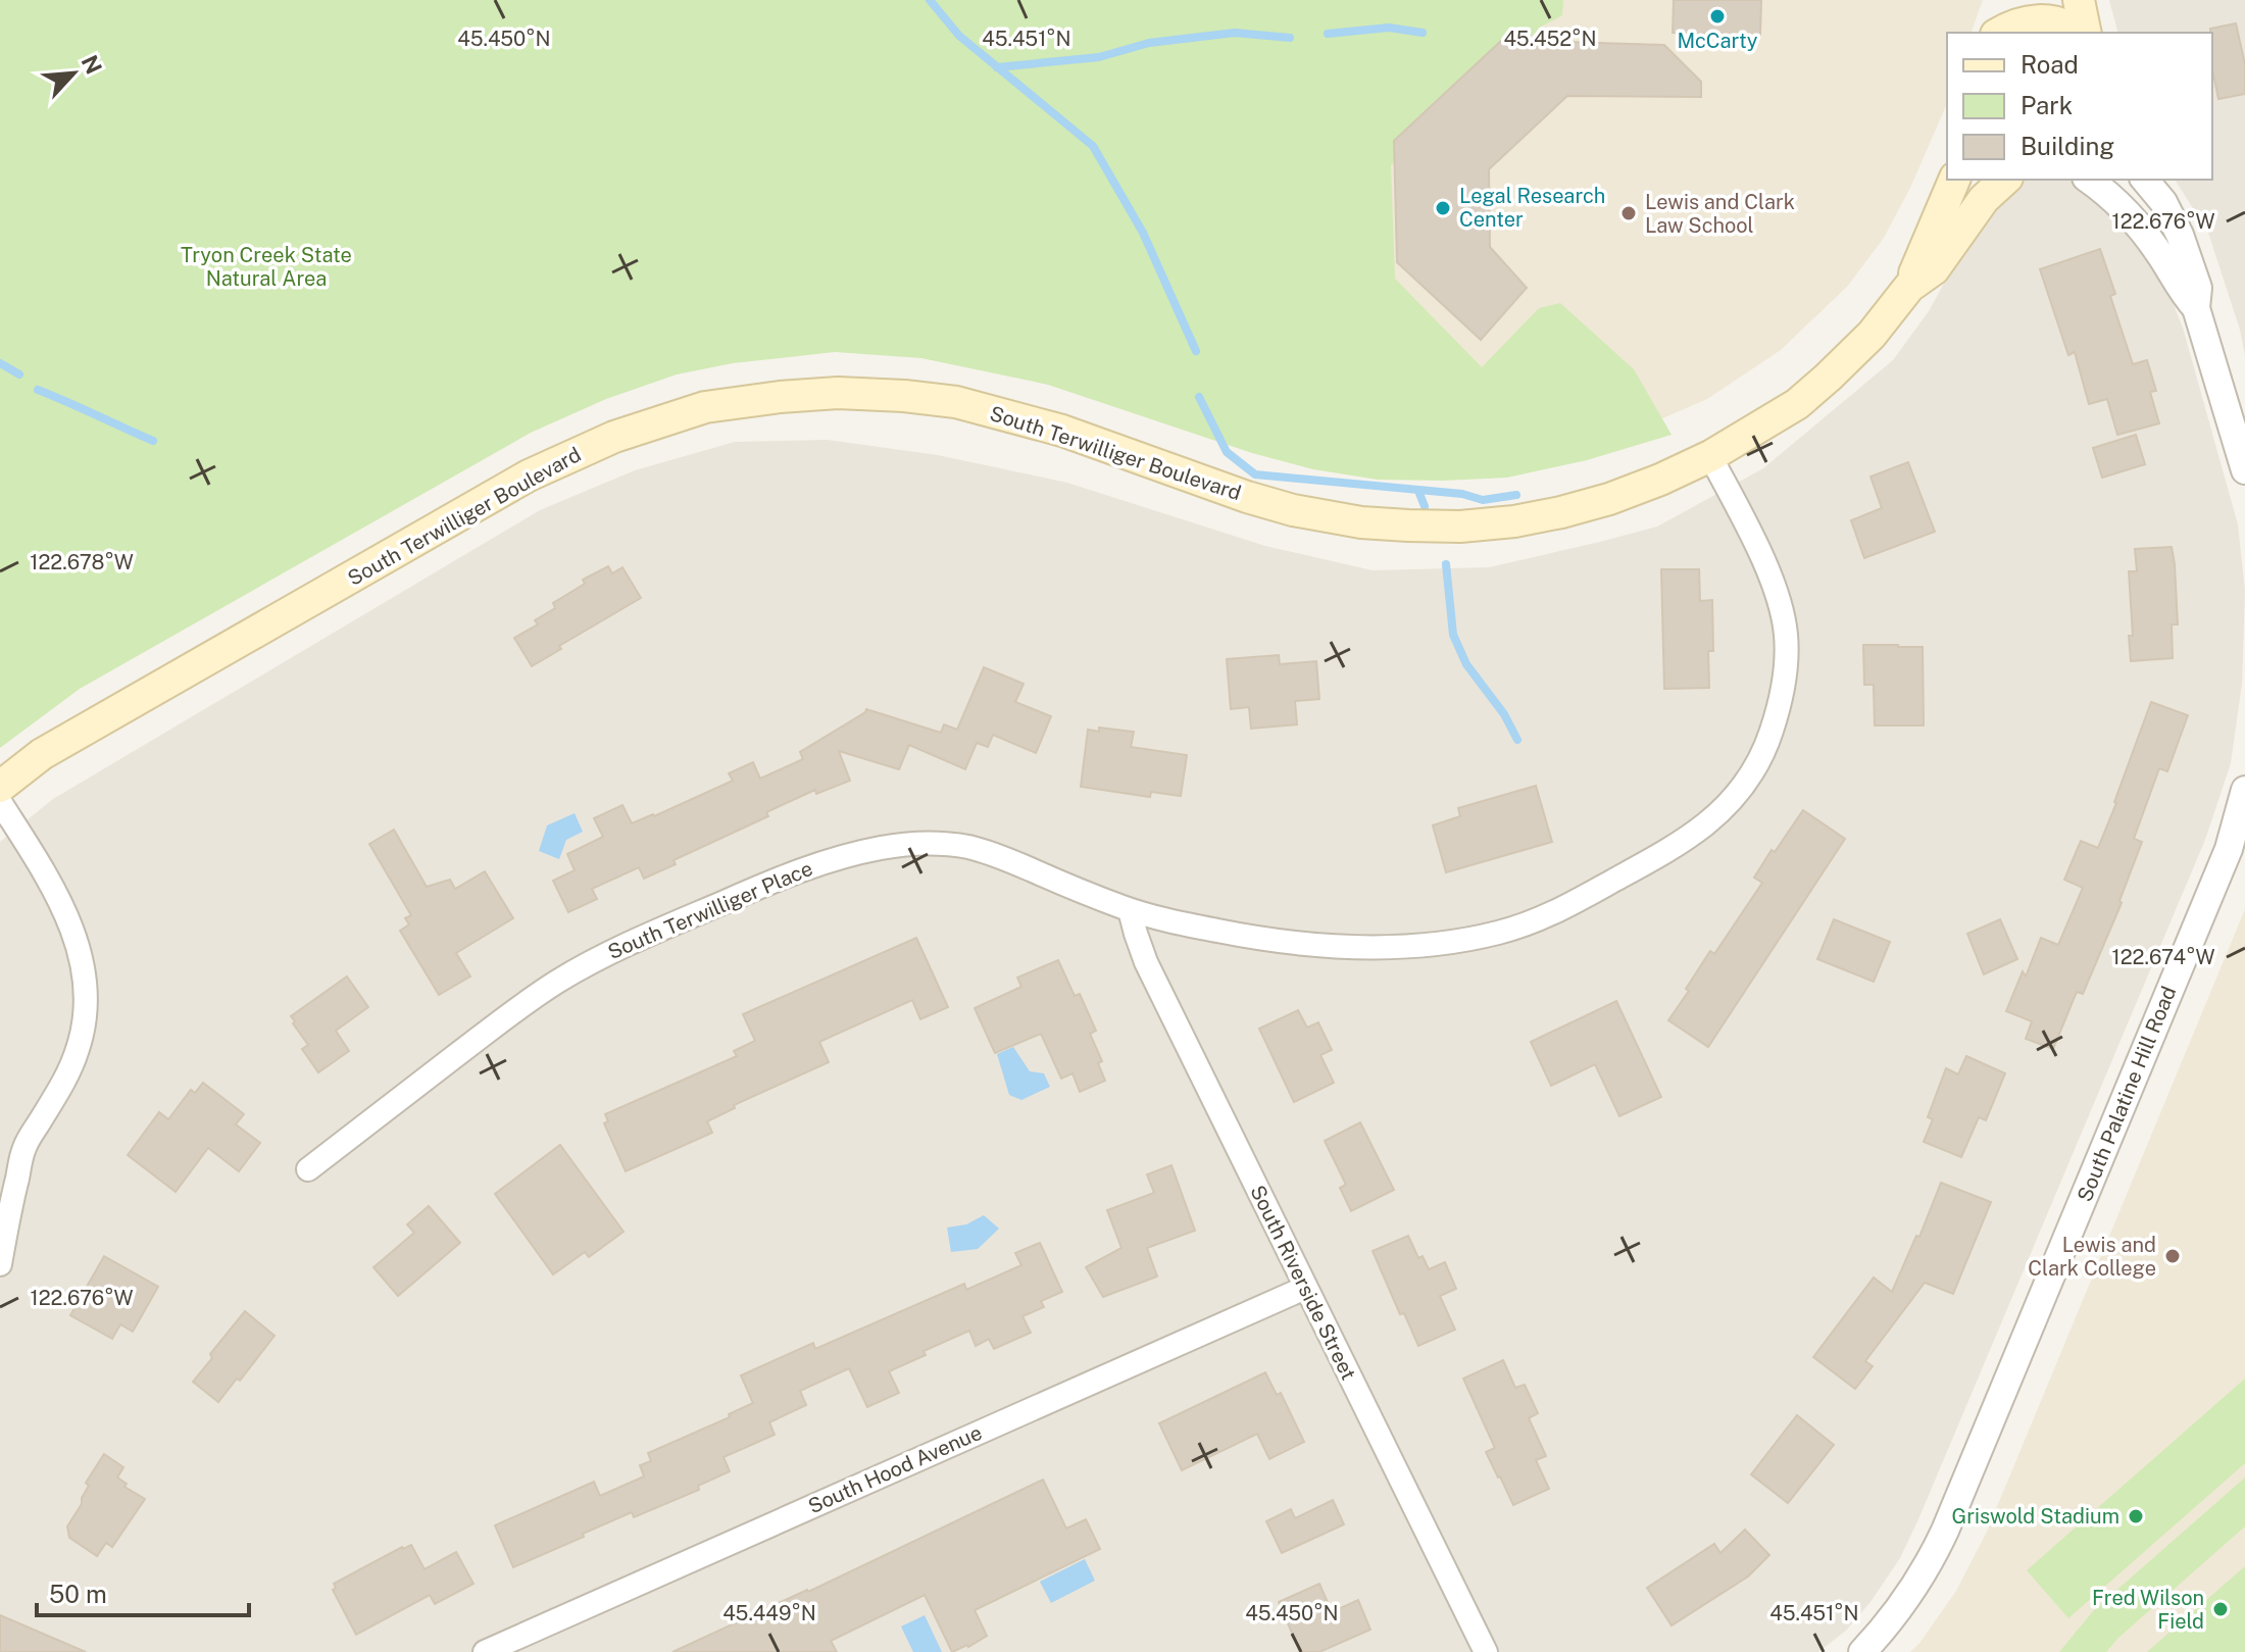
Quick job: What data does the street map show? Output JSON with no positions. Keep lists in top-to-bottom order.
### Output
{
  "streets": {
    "main road": ["South Terwilliger Boulevard"],
    "street": [
      "South Terwilliger Place",
      "South Palatine Hill Road",
      "South Riverside Street",
      "South Hood Avenue"
    ]
  },
  "crossings": [
    ["South Terwilliger Boulevard", "South Terwilliger Place"],
    ["South Terwilliger Place", "South Riverside Street"],
    ["South Riverside Street", "South Hood Avenue"]
  ],
  "parks": ["Tryon Creek State Natural Area"],
  "places": [
    "McCarty",
    "Legal Research Center",
    "Lewis and Clark Law School",
    "Lewis and Clark College",
    "Griswold Stadium",
    "Fred Wilson Field"
  ],
  "legend": ["Road", "Park", "Building"],
  "scale_bar": "50 m",
  "north": "top right",
  "coordinates": [
    "45.450°N",
    "45.451°N",
    "45.452°N",
    "122.676°W",
    "122.678°W",
    "122.674°W",
    "45.449°N"
  ]
}
